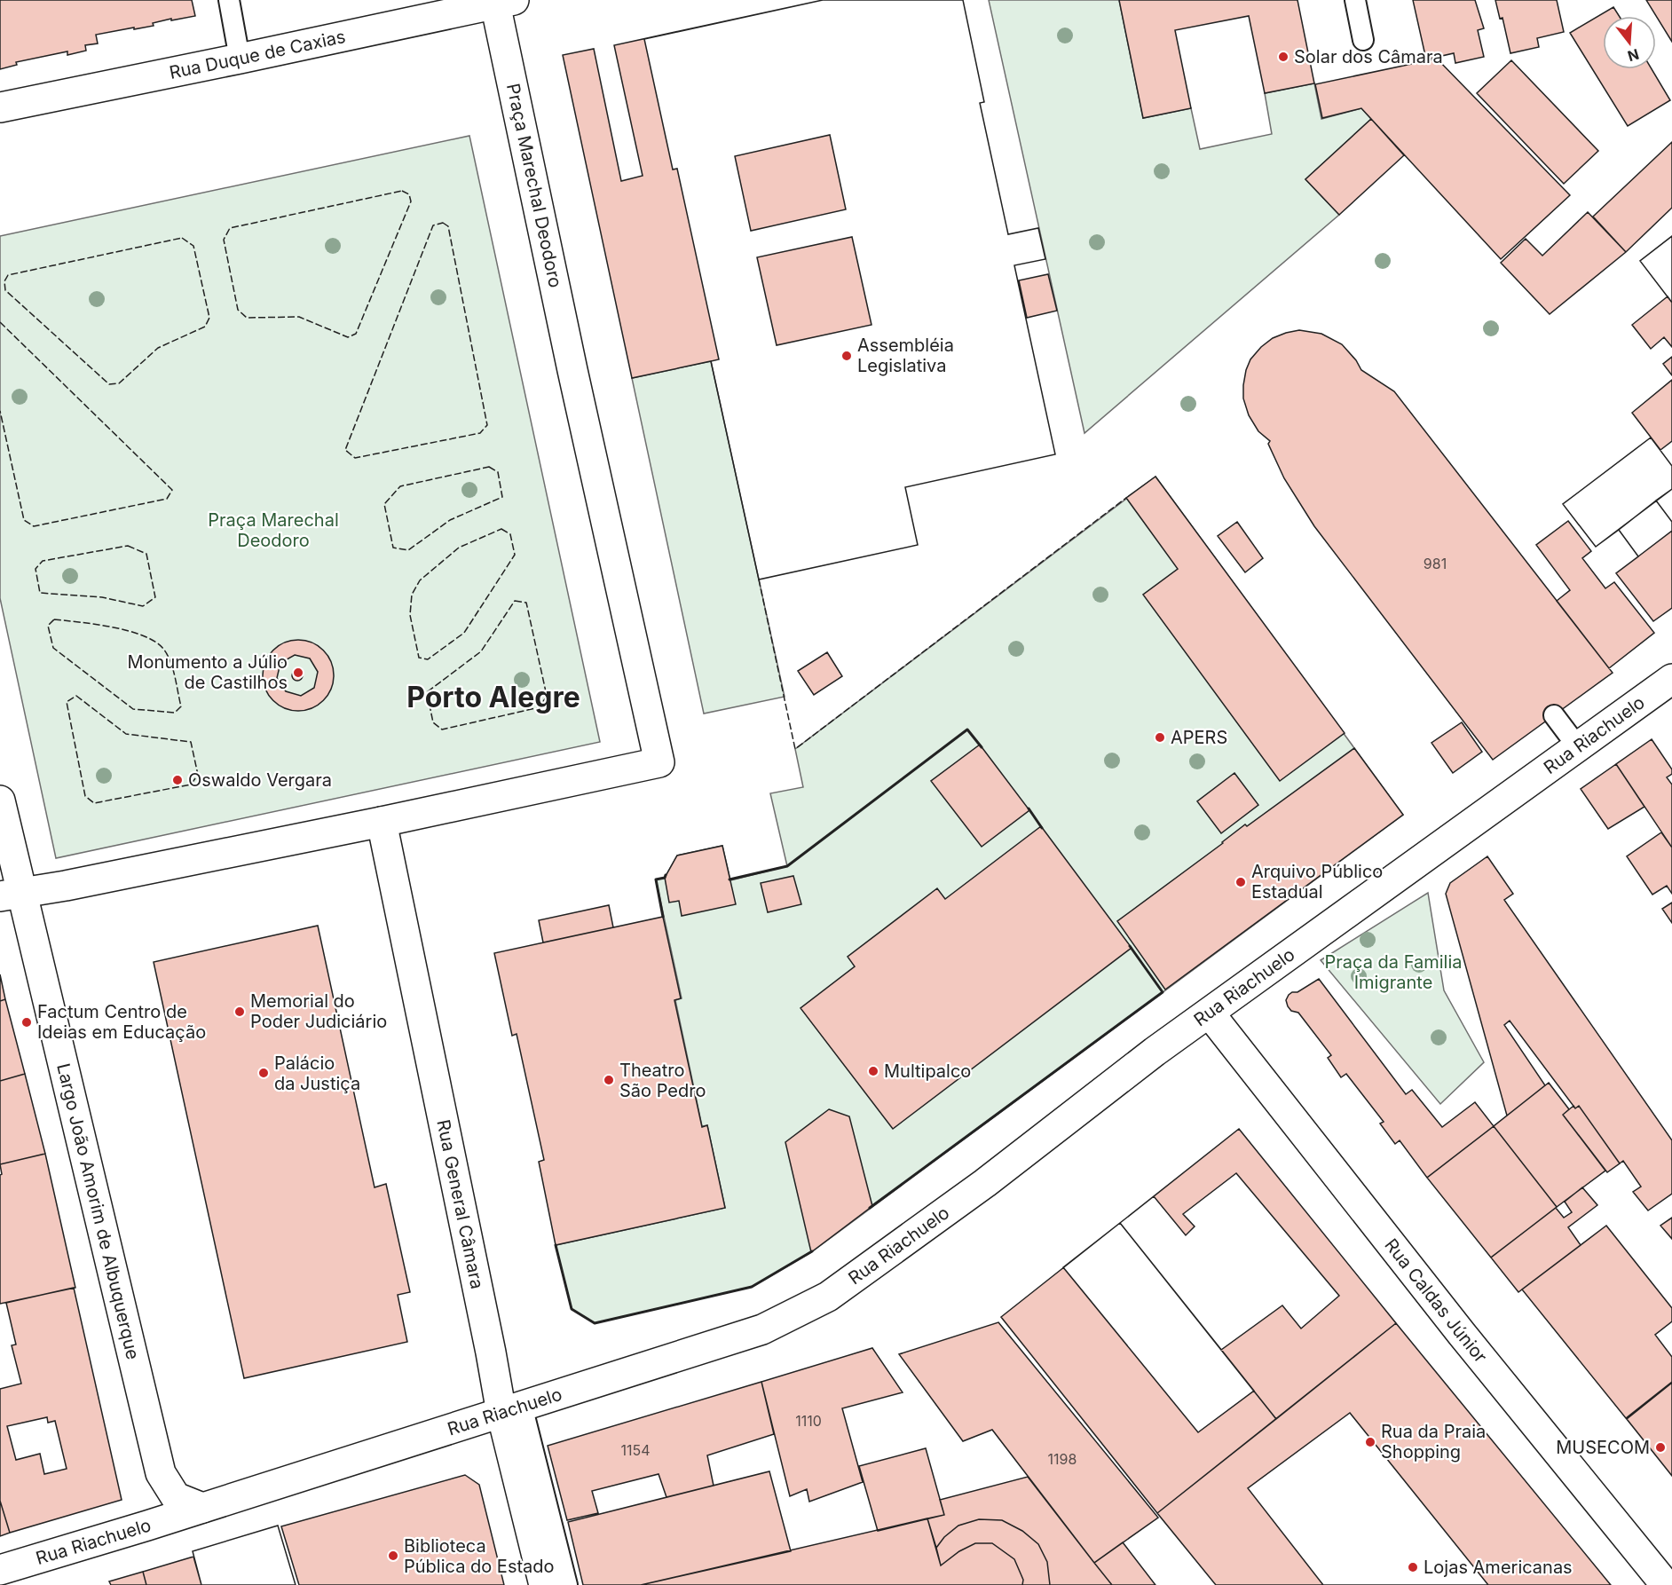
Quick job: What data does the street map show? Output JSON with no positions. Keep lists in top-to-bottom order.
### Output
{
  "streets": {
    "street": [
      "Rua Duque de Caxias",
      "Praça Marechal Deodoro",
      "Rua Riachuelo",
      "Rua General Câmara",
      "Largo João Amorim de Albuquerque",
      "Rua Caldas Júnior"
    ]
  },
  "crossings": [
    ["Rua Duque de Caxias", "Praça Marechal Deodoro"],
    ["Praça Marechal Deodoro", "Rua General Câmara"],
    ["Praça Marechal Deodoro", "Largo João Amorim de Albuquerque"],
    ["Rua Riachuelo", "Rua General Câmara"],
    ["Rua Riachuelo", "Largo João Amorim de Albuquerque"],
    ["Rua Riachuelo", "Rua Caldas Júnior"]
  ],
  "districts": ["Porto Alegre"],
  "parks": ["Praça Marechal Deodoro", "Praça da Familia Imigrante"],
  "places": [
    "Solar dos Câmara",
    "Assembléia Legislativa",
    "Monumento a Júlio de Castilhos",
    "APERS",
    "Oswaldo Vergara",
    "Arquivo Público Estadual",
    "Memorial do Poder Judiciário",
    "Factum Centro de Ideias em Educação",
    "Multipalco",
    "Palácio da Justiça",
    "Theatro São Pedro",
    "Rua da Praia Shopping",
    "MUSECOM",
    "Biblioteca Pública do Estado",
    "Lojas Americanas"
  ],
  "house_numbers": [
    "981",
    "1110",
    "1154",
    "1198"
  ],
  "north": "bottom"
}
